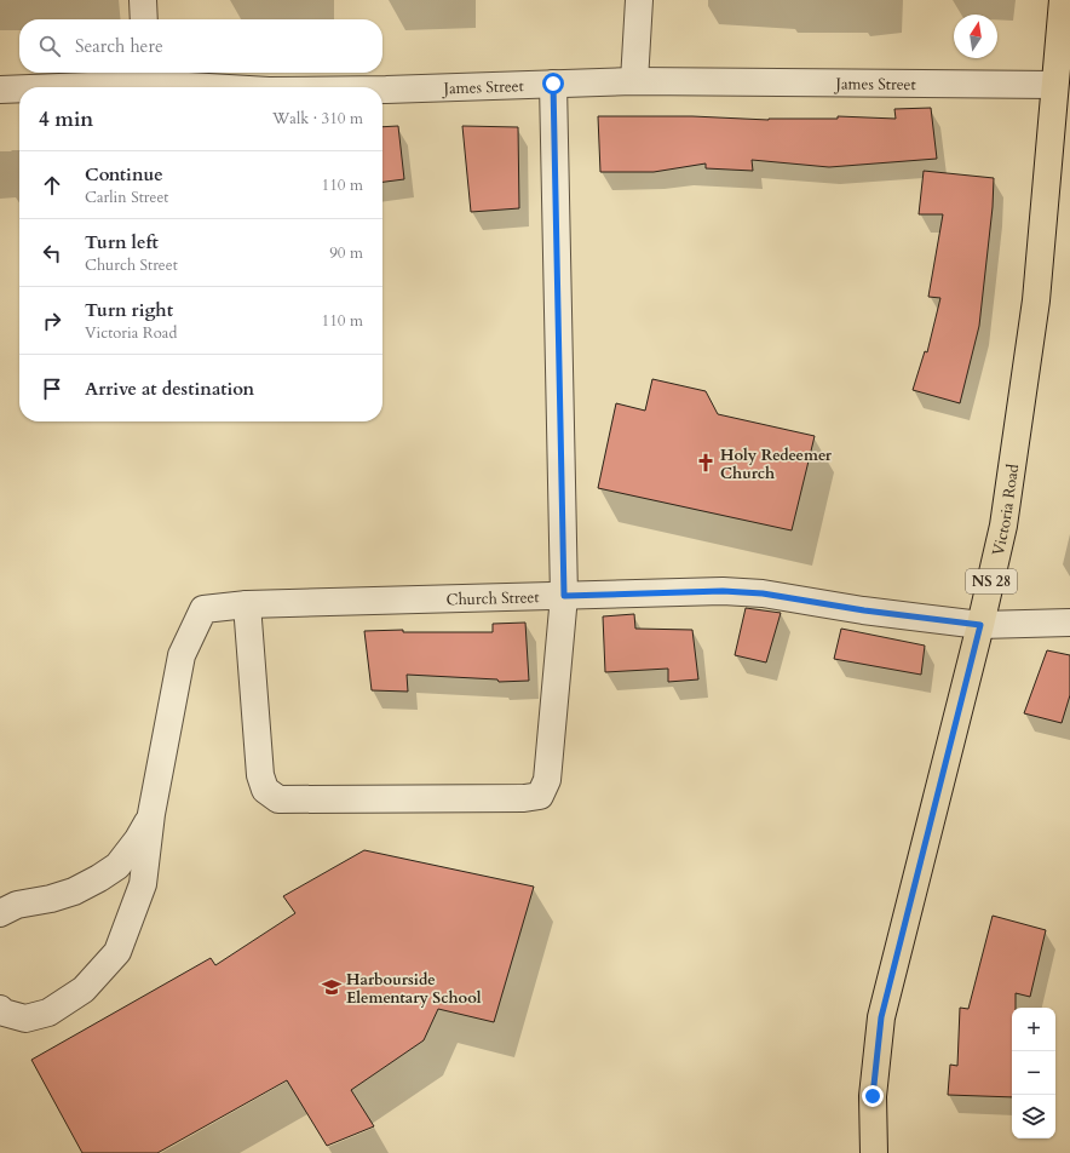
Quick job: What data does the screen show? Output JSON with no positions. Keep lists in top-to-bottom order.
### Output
{
  "streets": {
    "main road": ["Victoria Road", "NS 28"],
    "street": ["James Street", "Church Street"]
  },
  "crossings": [
    ["James Street", "Victoria Road"],
    ["Victoria Road", "Church Street"]
  ],
  "places": {
    "church": ["Holy Redeemer Church"],
    "school or university": ["Harbourside Elementary School"]
  },
  "north": "top",
  "page": {
    "search": "Search here",
    "heading": ["4 min", "Walk · 310 m"],
    "list": [
      ["Continue", "Carlin Street", "110 m"],
      ["Turn left", "Church Street", "90 m"],
      ["Turn right", "Victoria Road", "110 m"],
      "Arrive at destination"
    ],
    "map_buttons": ["+", "−"]
  }
}
